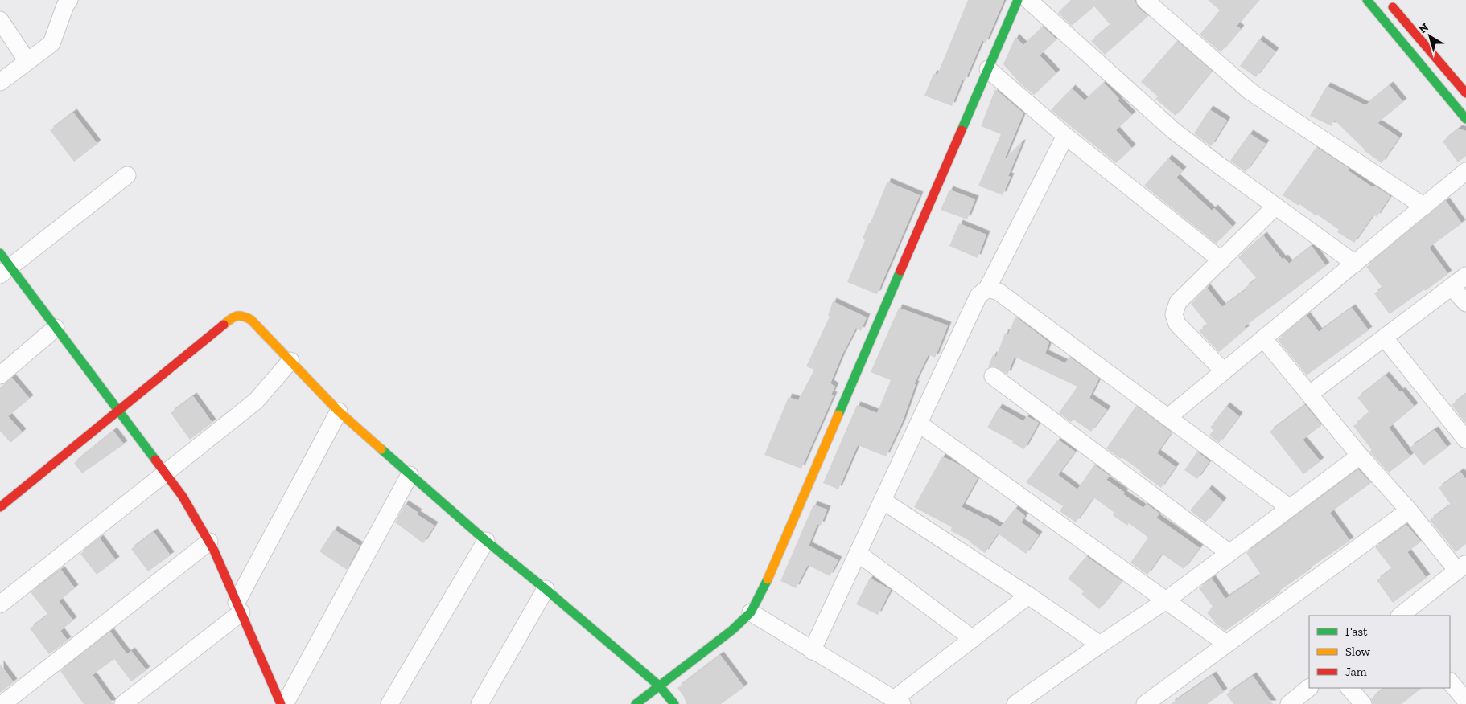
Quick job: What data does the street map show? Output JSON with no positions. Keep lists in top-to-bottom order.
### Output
{
  "legend": ["Fast", "Slow", "Jam"],
  "north": "top left"
}
